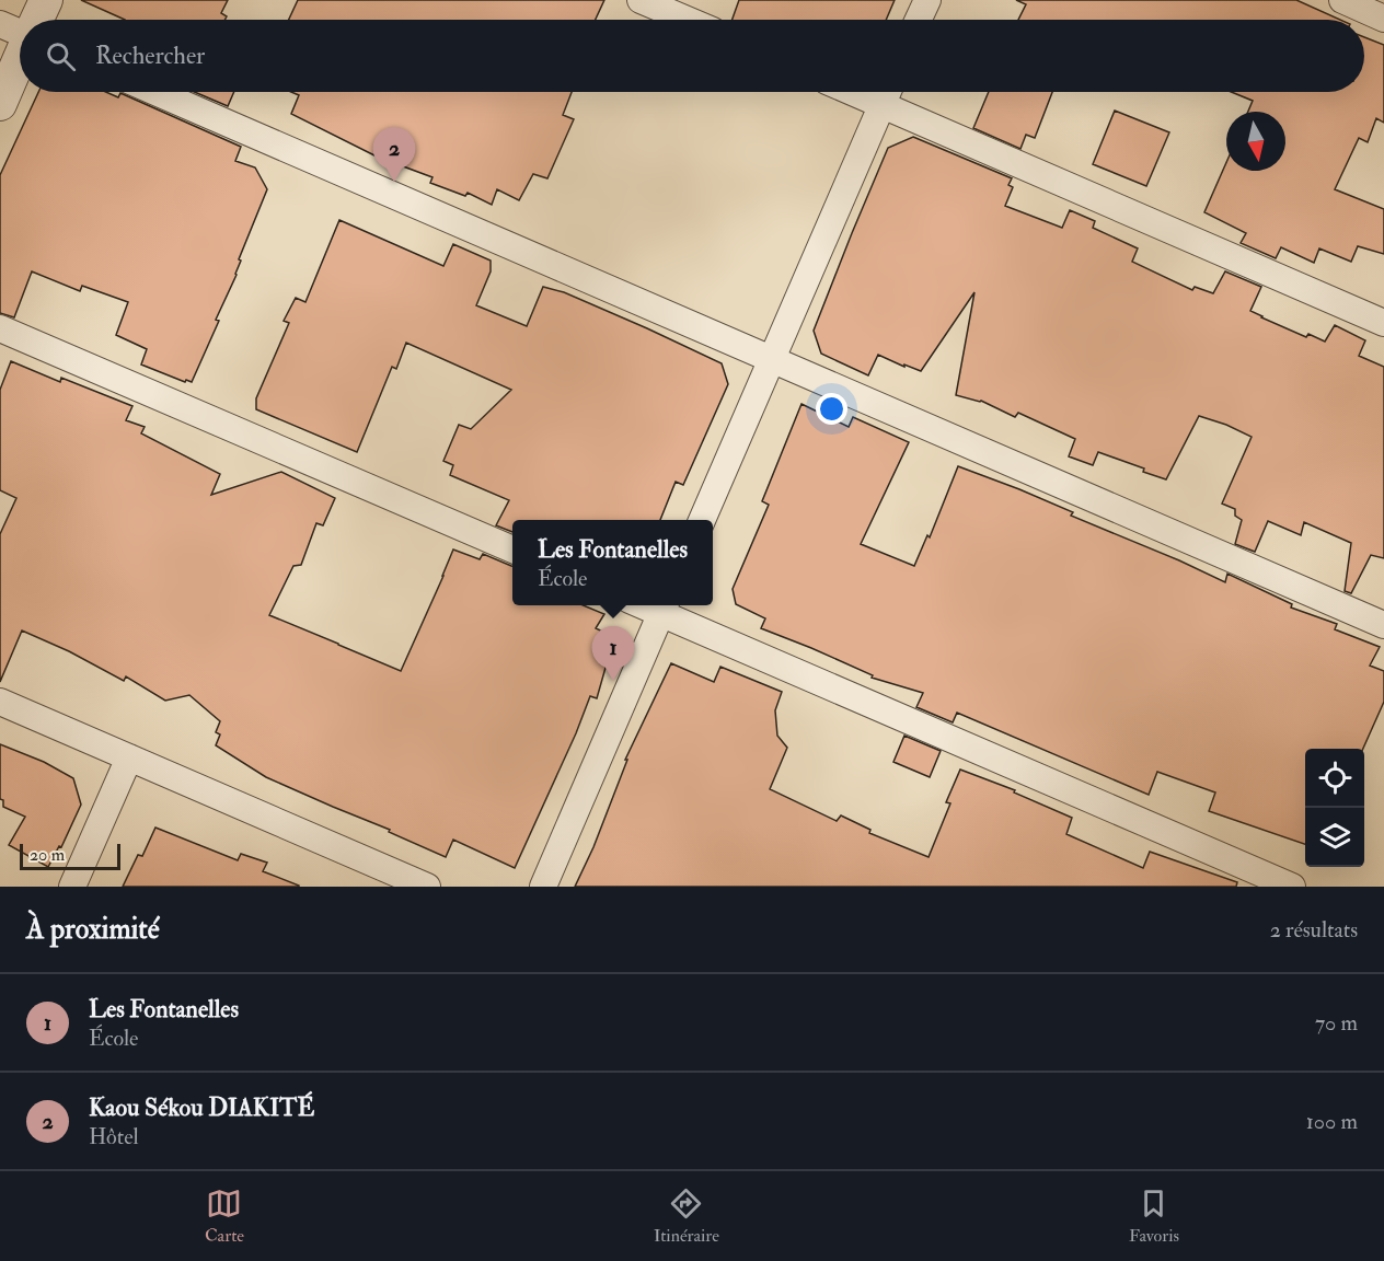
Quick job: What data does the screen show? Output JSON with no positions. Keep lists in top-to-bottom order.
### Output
{
  "scale_bar": "20 m",
  "north": "bottom",
  "page": {
    "search": "Rechercher",
    "pins": ["2", "1"],
    "popup": ["Les Fontanelles", "École"],
    "scale": "20 m",
    "heading": ["À proximité", "2 résultats"],
    "list": [
      {
        "mark": "1",
        "name": "Les Fontanelles",
        "note": "École",
        "value": "70 m"
      },
      {
        "mark": "2",
        "name": "Kaou Sékou DIAKITÉ",
        "note": "Hôtel",
        "value": "100 m"
      }
    ],
    "nav": ["Carte", "Itinéraire", "Favoris"]
  }
}
